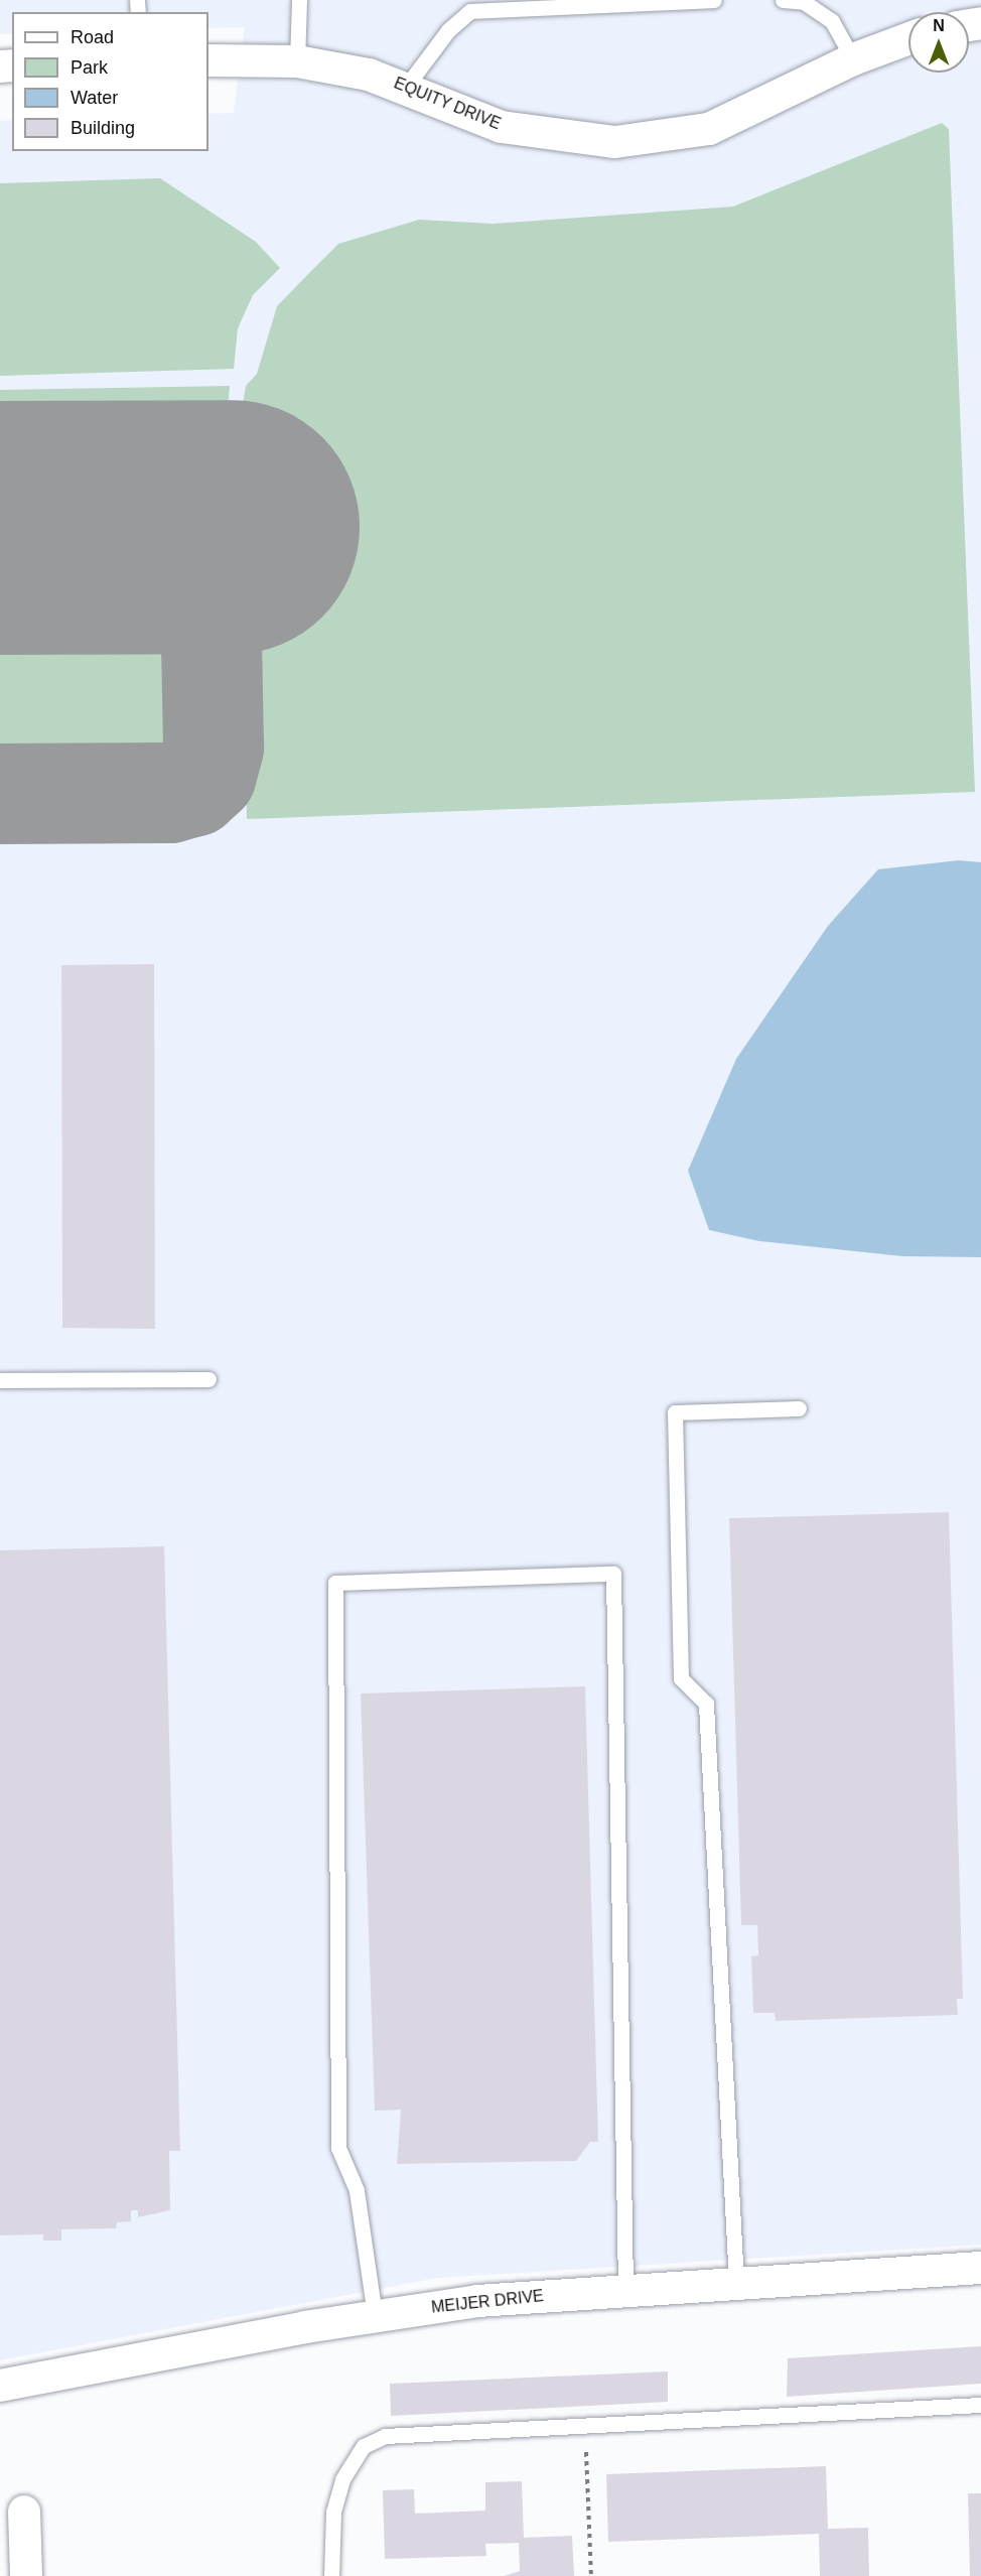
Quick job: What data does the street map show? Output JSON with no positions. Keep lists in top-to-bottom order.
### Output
{
  "streets": {
    "street": ["EQUITY DRIVE", "MEIJER DRIVE"]
  },
  "legend": [
    "Road",
    "Park",
    "Water",
    "Building"
  ],
  "north": "top"
}
